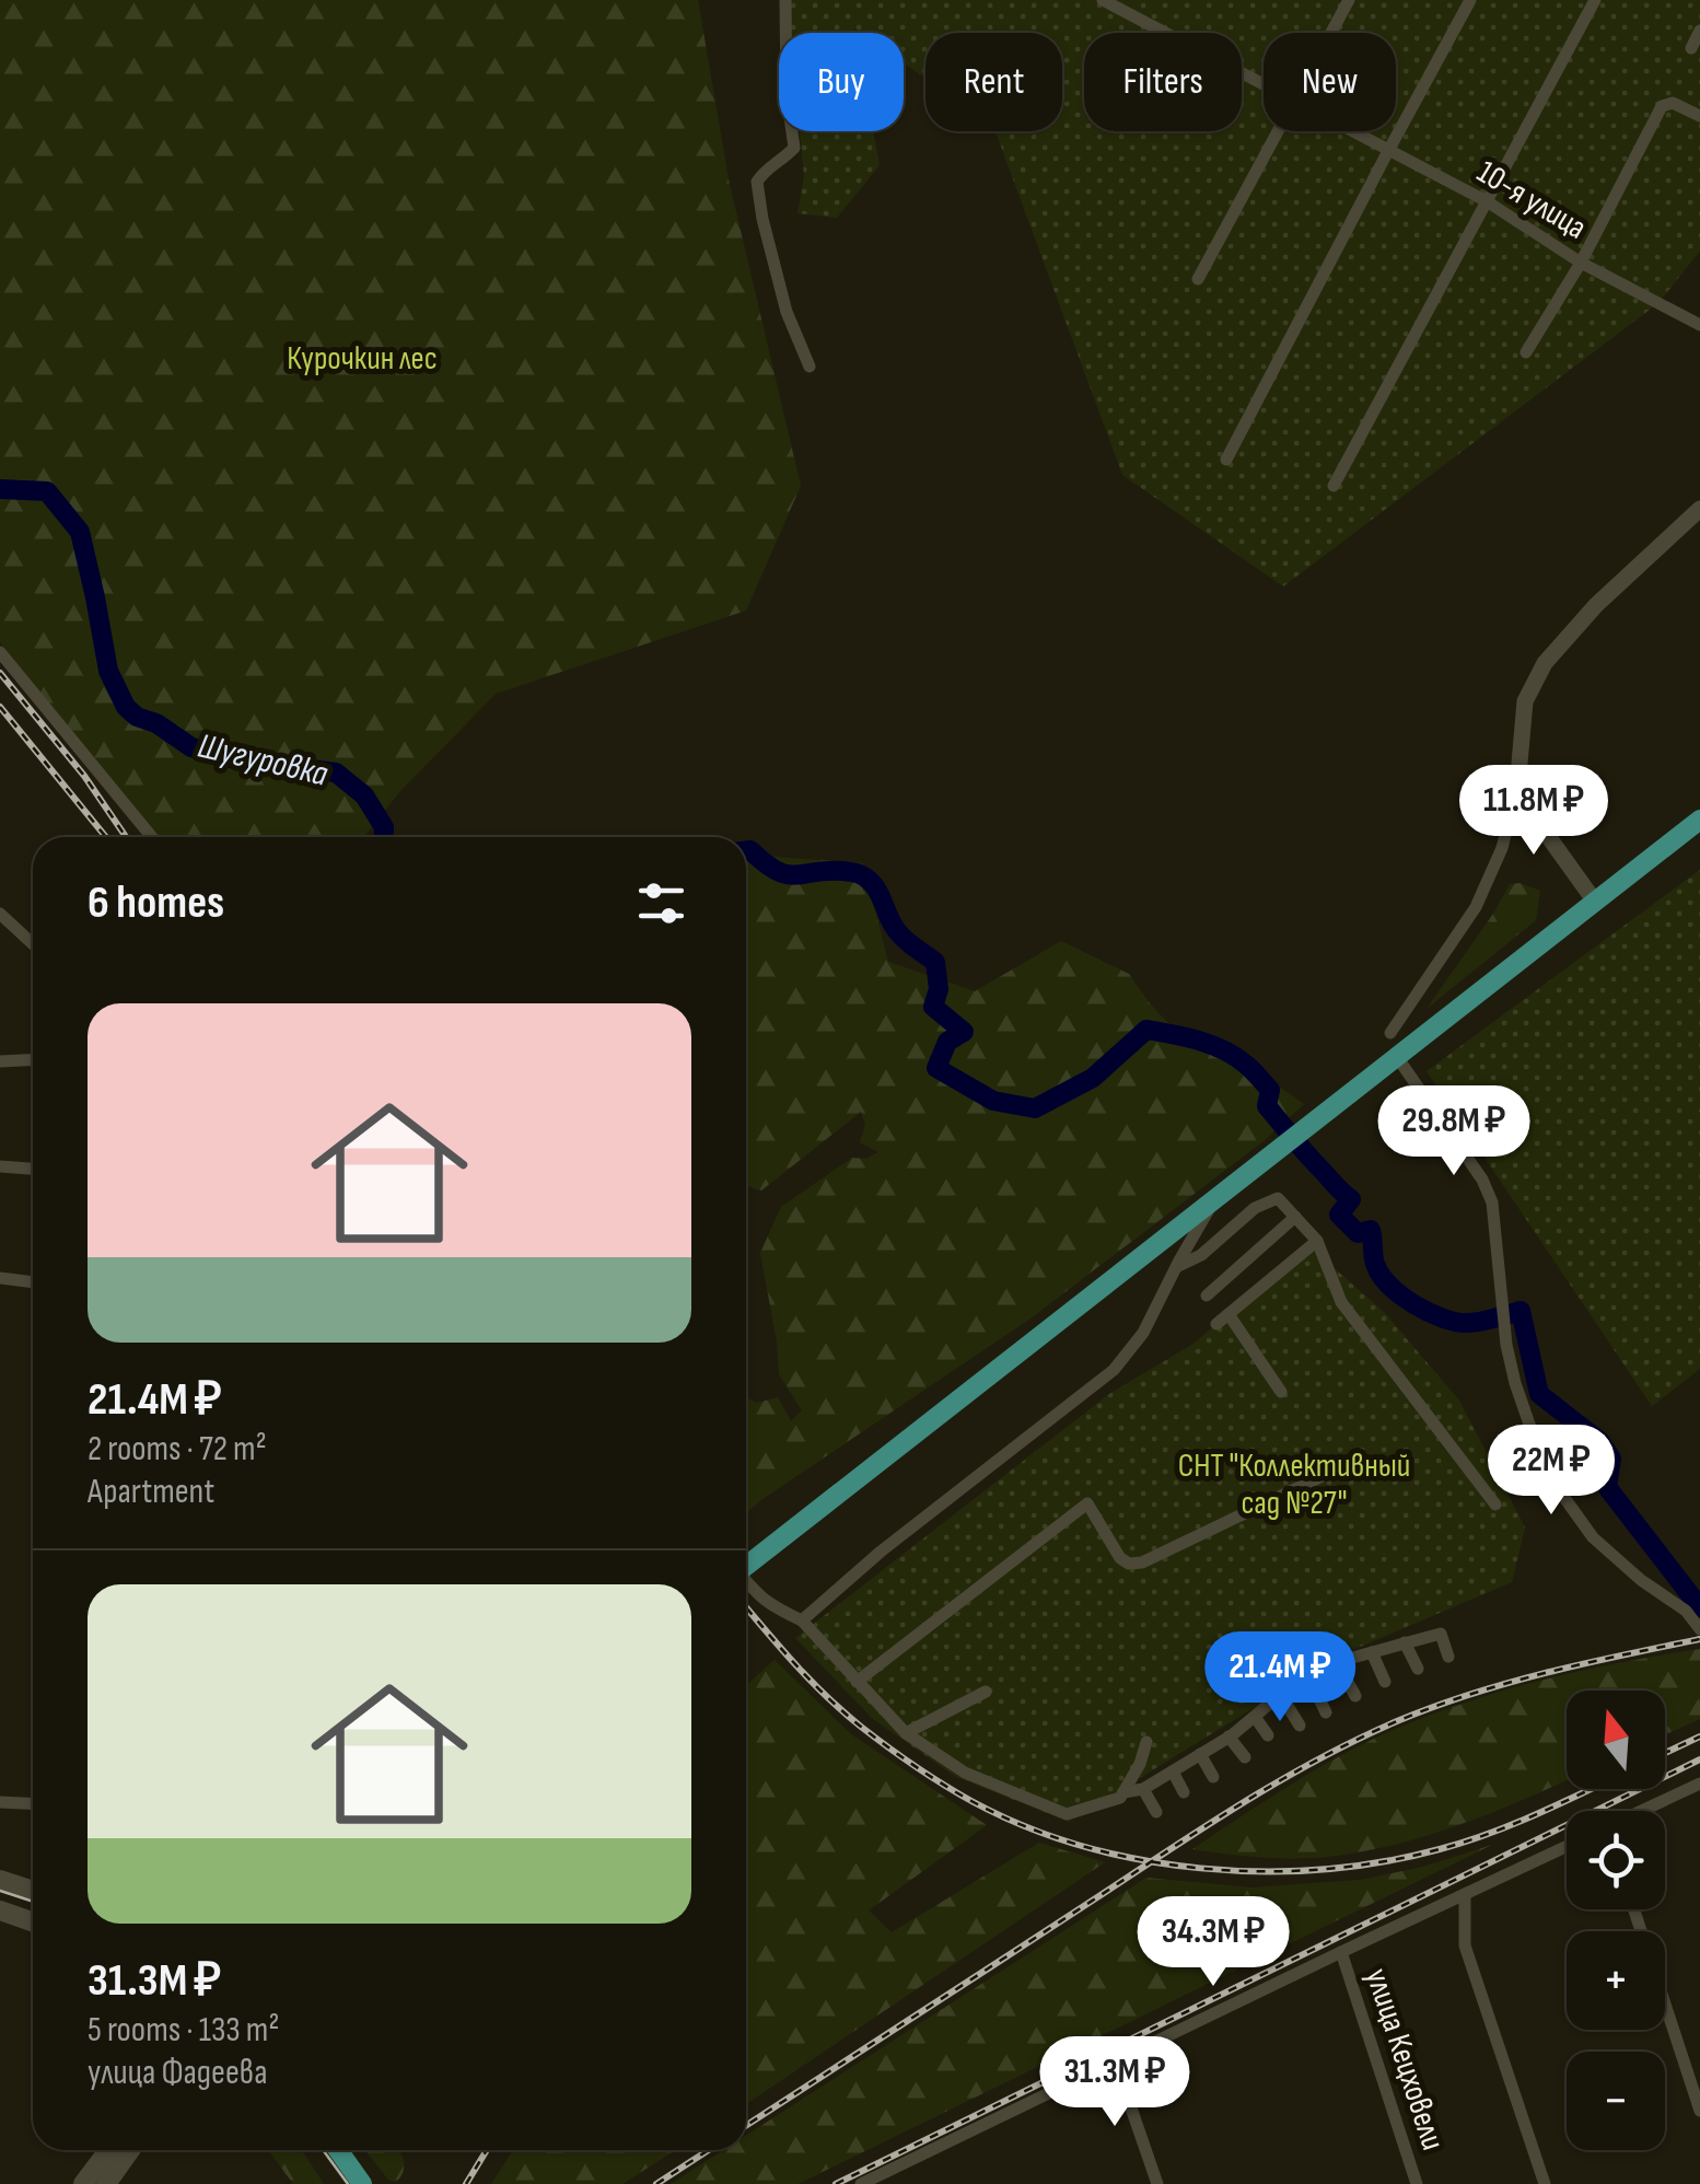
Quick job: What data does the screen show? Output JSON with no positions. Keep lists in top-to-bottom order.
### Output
{
  "streets": {
    "street": ["10-я улица", "улица Кецховели"]
  },
  "water": ["Шугуровка"],
  "parks": ["Курочкин лес", "СНТ \"Коллективный сад №27\""],
  "north": "top",
  "page": {
    "chip": [
      "Buy",
      "Rent",
      "Filters",
      "New"
    ],
    "price": [
      "11.8M ₽",
      "29.8M ₽",
      "22M ₽",
      "21.4M ₽",
      "34.3M ₽",
      "31.3M ₽"
    ],
    "heading": "6 homes",
    "list": [
      {
        "name": "21.4M ₽",
        "note": "2 rooms · 72 m² · Apartment"
      },
      {
        "name": "31.3M ₽",
        "note": "5 rooms · 133 m² · улица Фадеева"
      }
    ],
    "map_buttons": ["+", "−"]
  }
}
